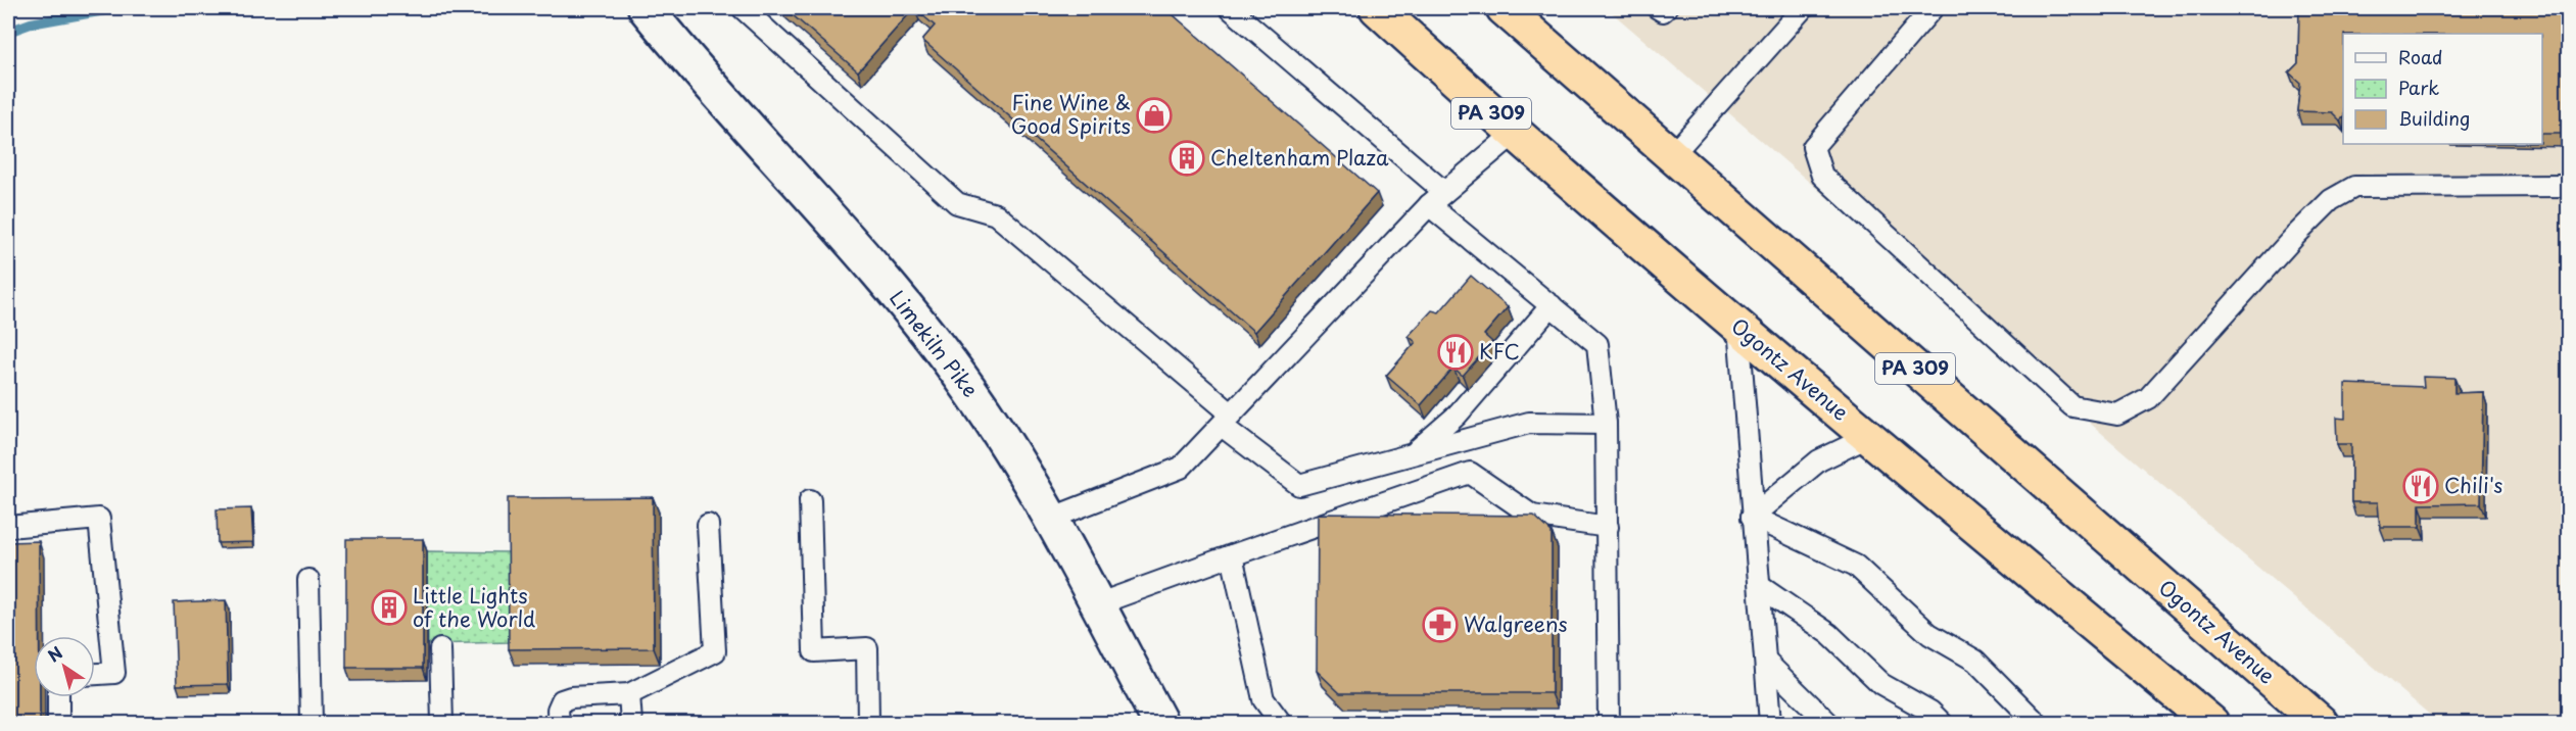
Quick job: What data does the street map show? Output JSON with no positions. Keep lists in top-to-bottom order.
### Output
{
  "streets": {
    "highway": ["PA 309", "Ogontz Avenue"],
    "street": ["Limekiln Pike"]
  },
  "places": {
    "shop": ["Fine Wine & Good Spirits"],
    "building": ["Cheltenham Plaza", "Little Lights of the World"],
    "restaurant": ["KFC", "Chili's"],
    "pharmacy": ["Walgreens"]
  },
  "legend": ["Road", "Park", "Building"],
  "north": "top left"
}
